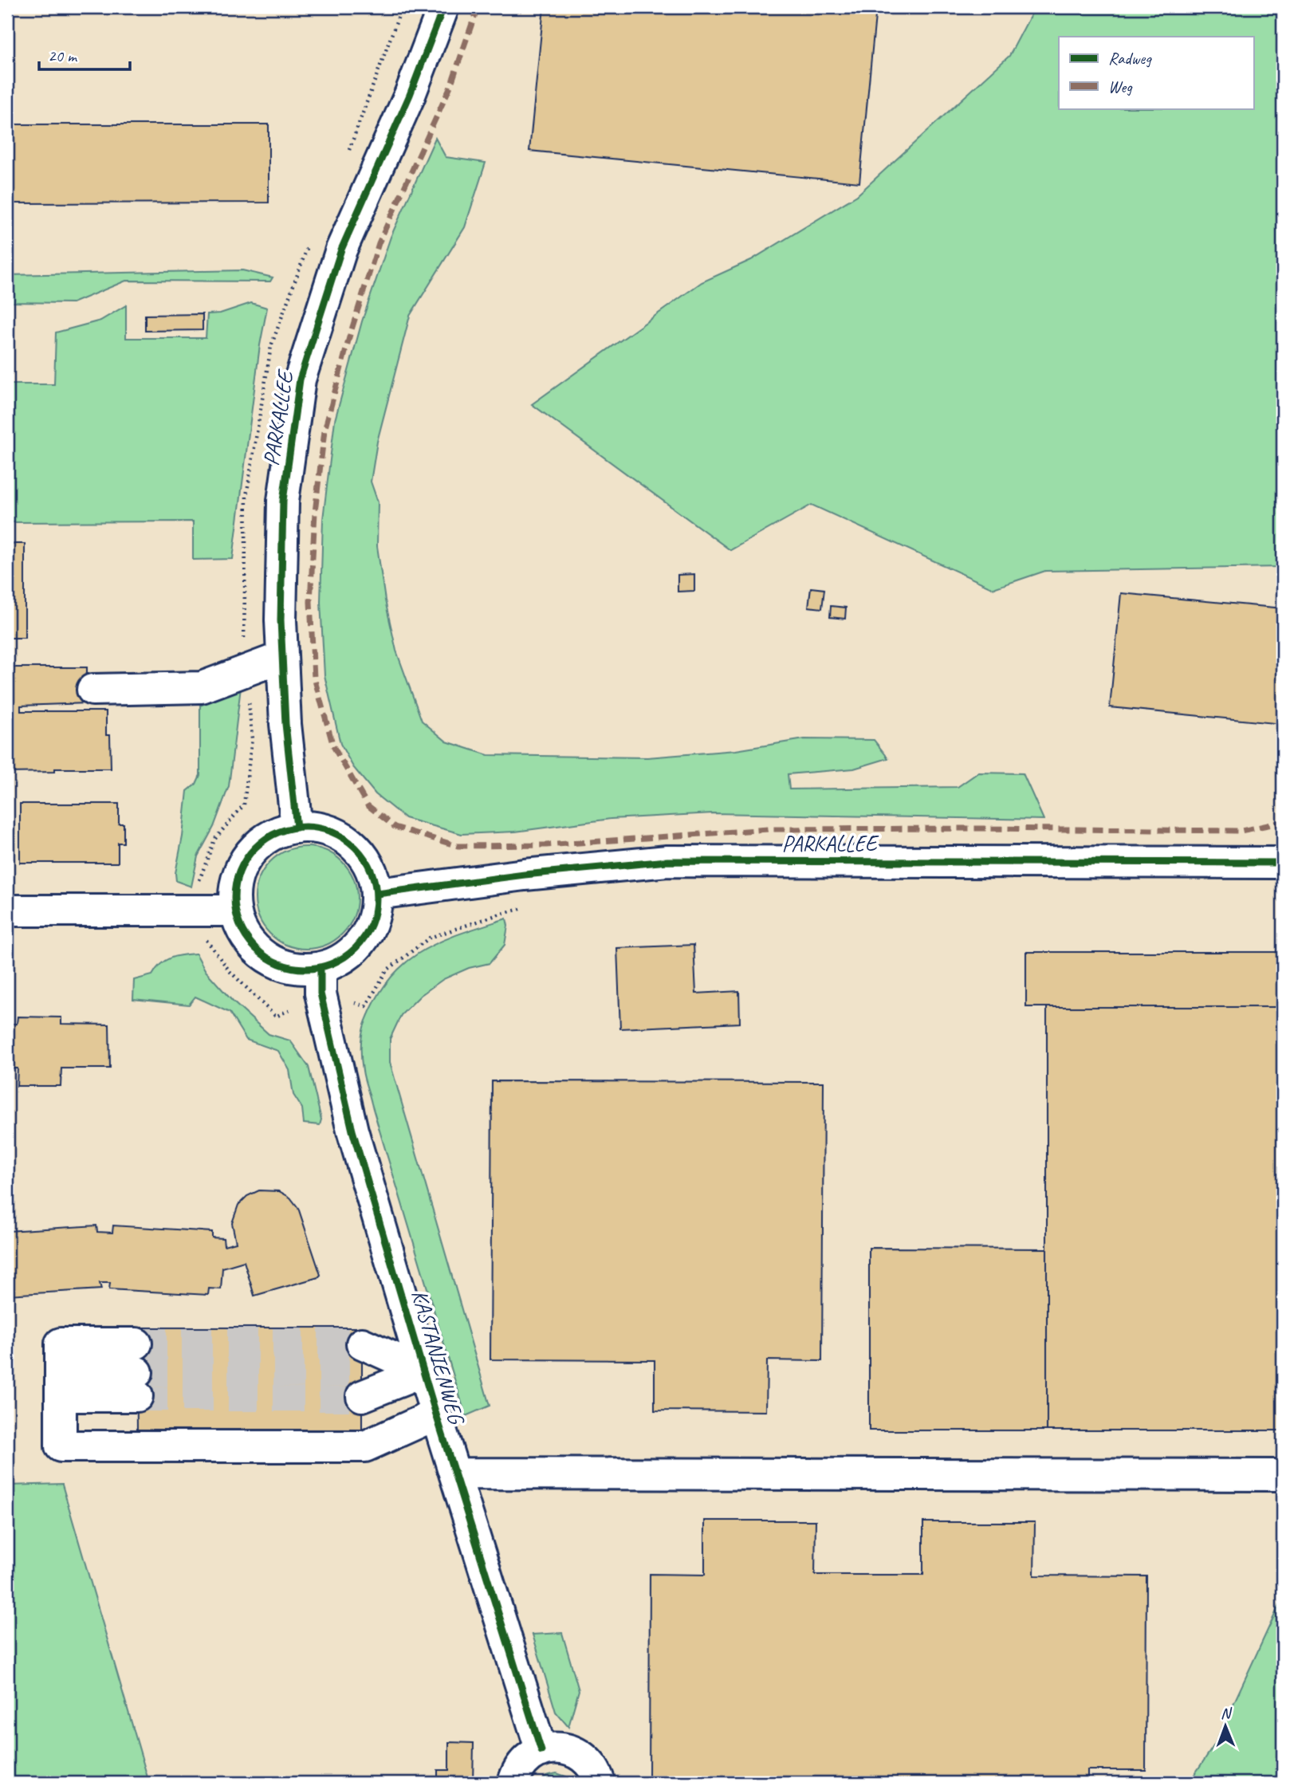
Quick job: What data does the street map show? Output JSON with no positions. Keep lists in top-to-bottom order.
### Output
{
  "streets": {
    "street": ["PARKALLEE", "KASTANIENWEG"]
  },
  "crossings": [
    ["PARKALLEE", "KASTANIENWEG"]
  ],
  "legend": ["Radweg", "Weg"],
  "scale_bar": "20 m",
  "north": "top"
}
